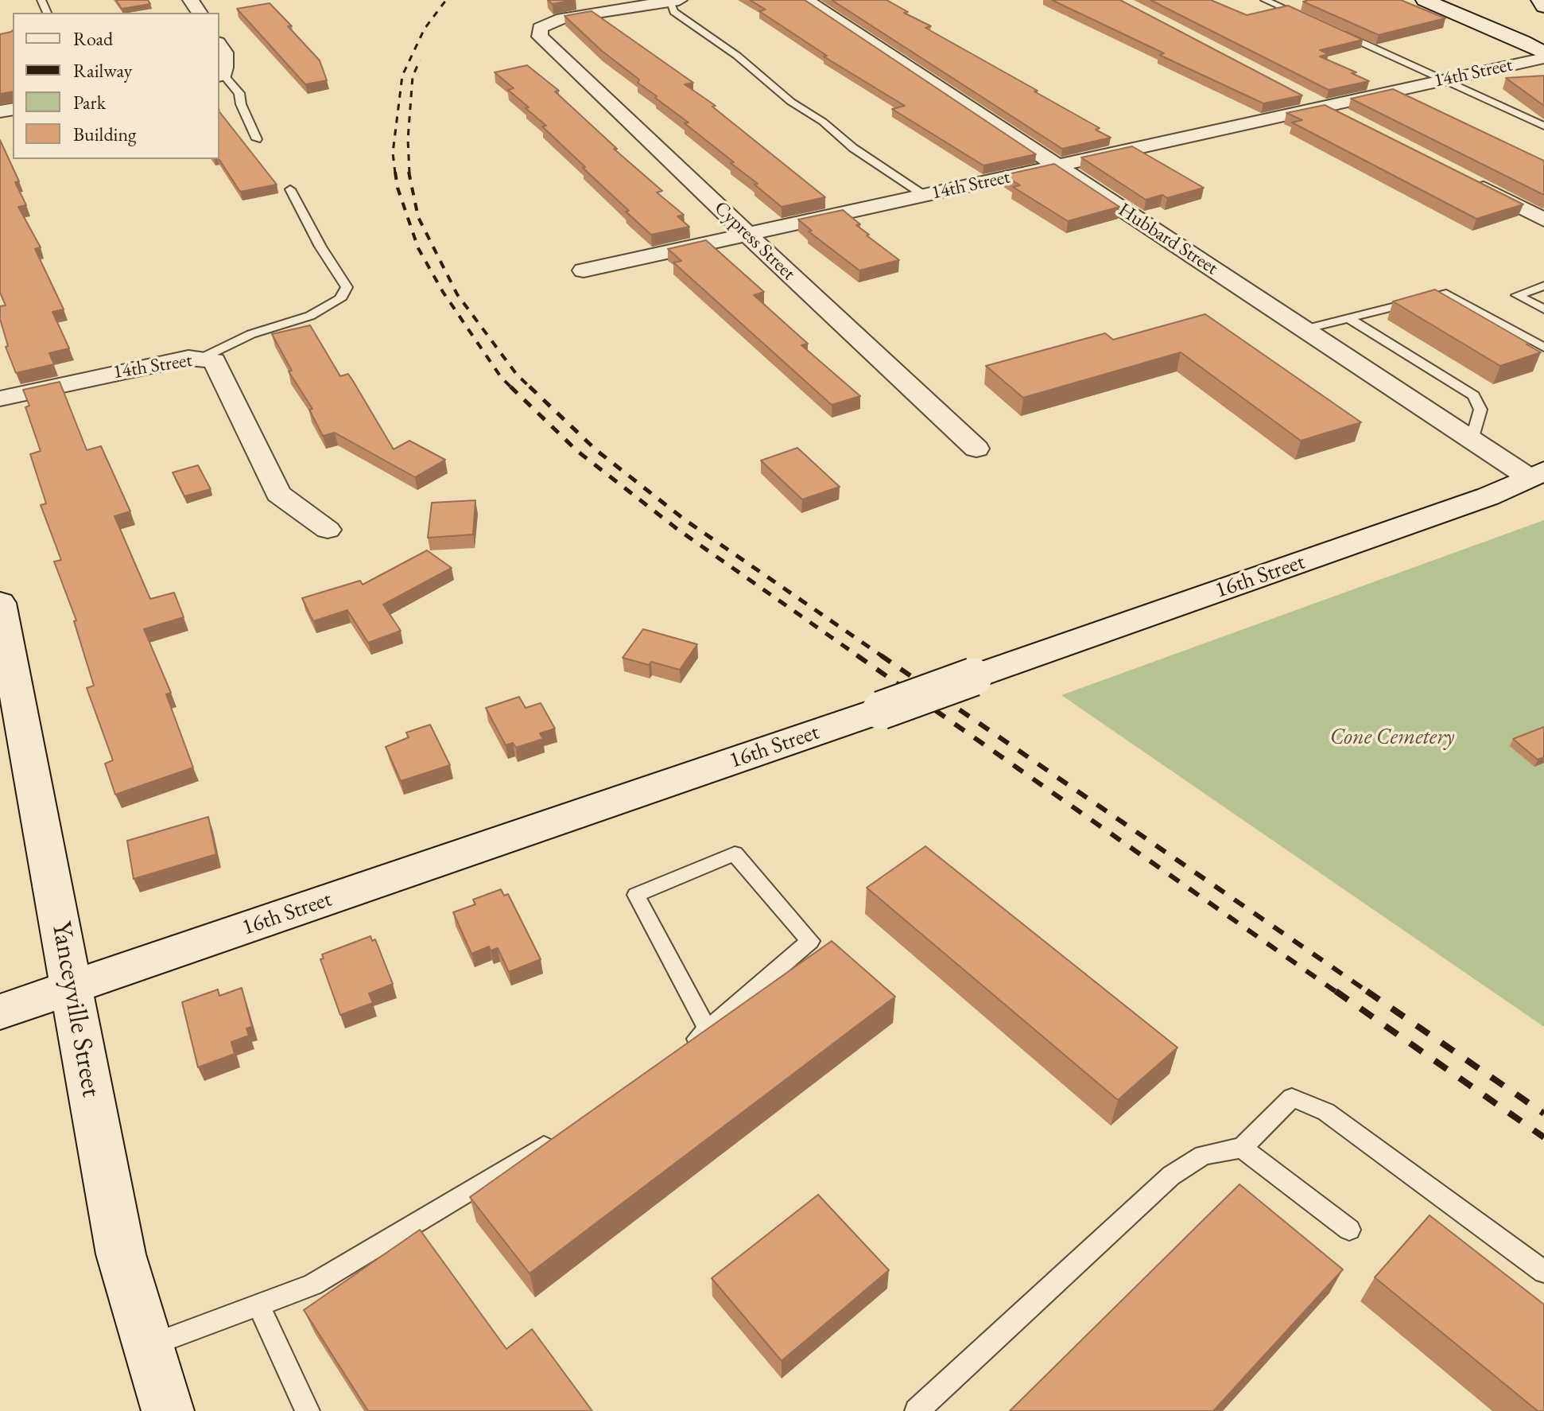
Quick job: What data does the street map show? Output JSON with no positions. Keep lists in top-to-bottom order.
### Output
{
  "streets": {
    "street": [
      "14th Street",
      "Hubbard Street",
      "Cypress Street",
      "16th Street",
      "Yanceyville Street"
    ]
  },
  "crossings": [
    ["14th Street", "Hubbard Street"],
    ["14th Street", "Cypress Street"],
    ["Hubbard Street", "16th Street"],
    ["16th Street", "Yanceyville Street"]
  ],
  "parks": ["Cone Cemetery"],
  "legend": [
    "Road",
    "Railway",
    "Park",
    "Building"
  ]
}
